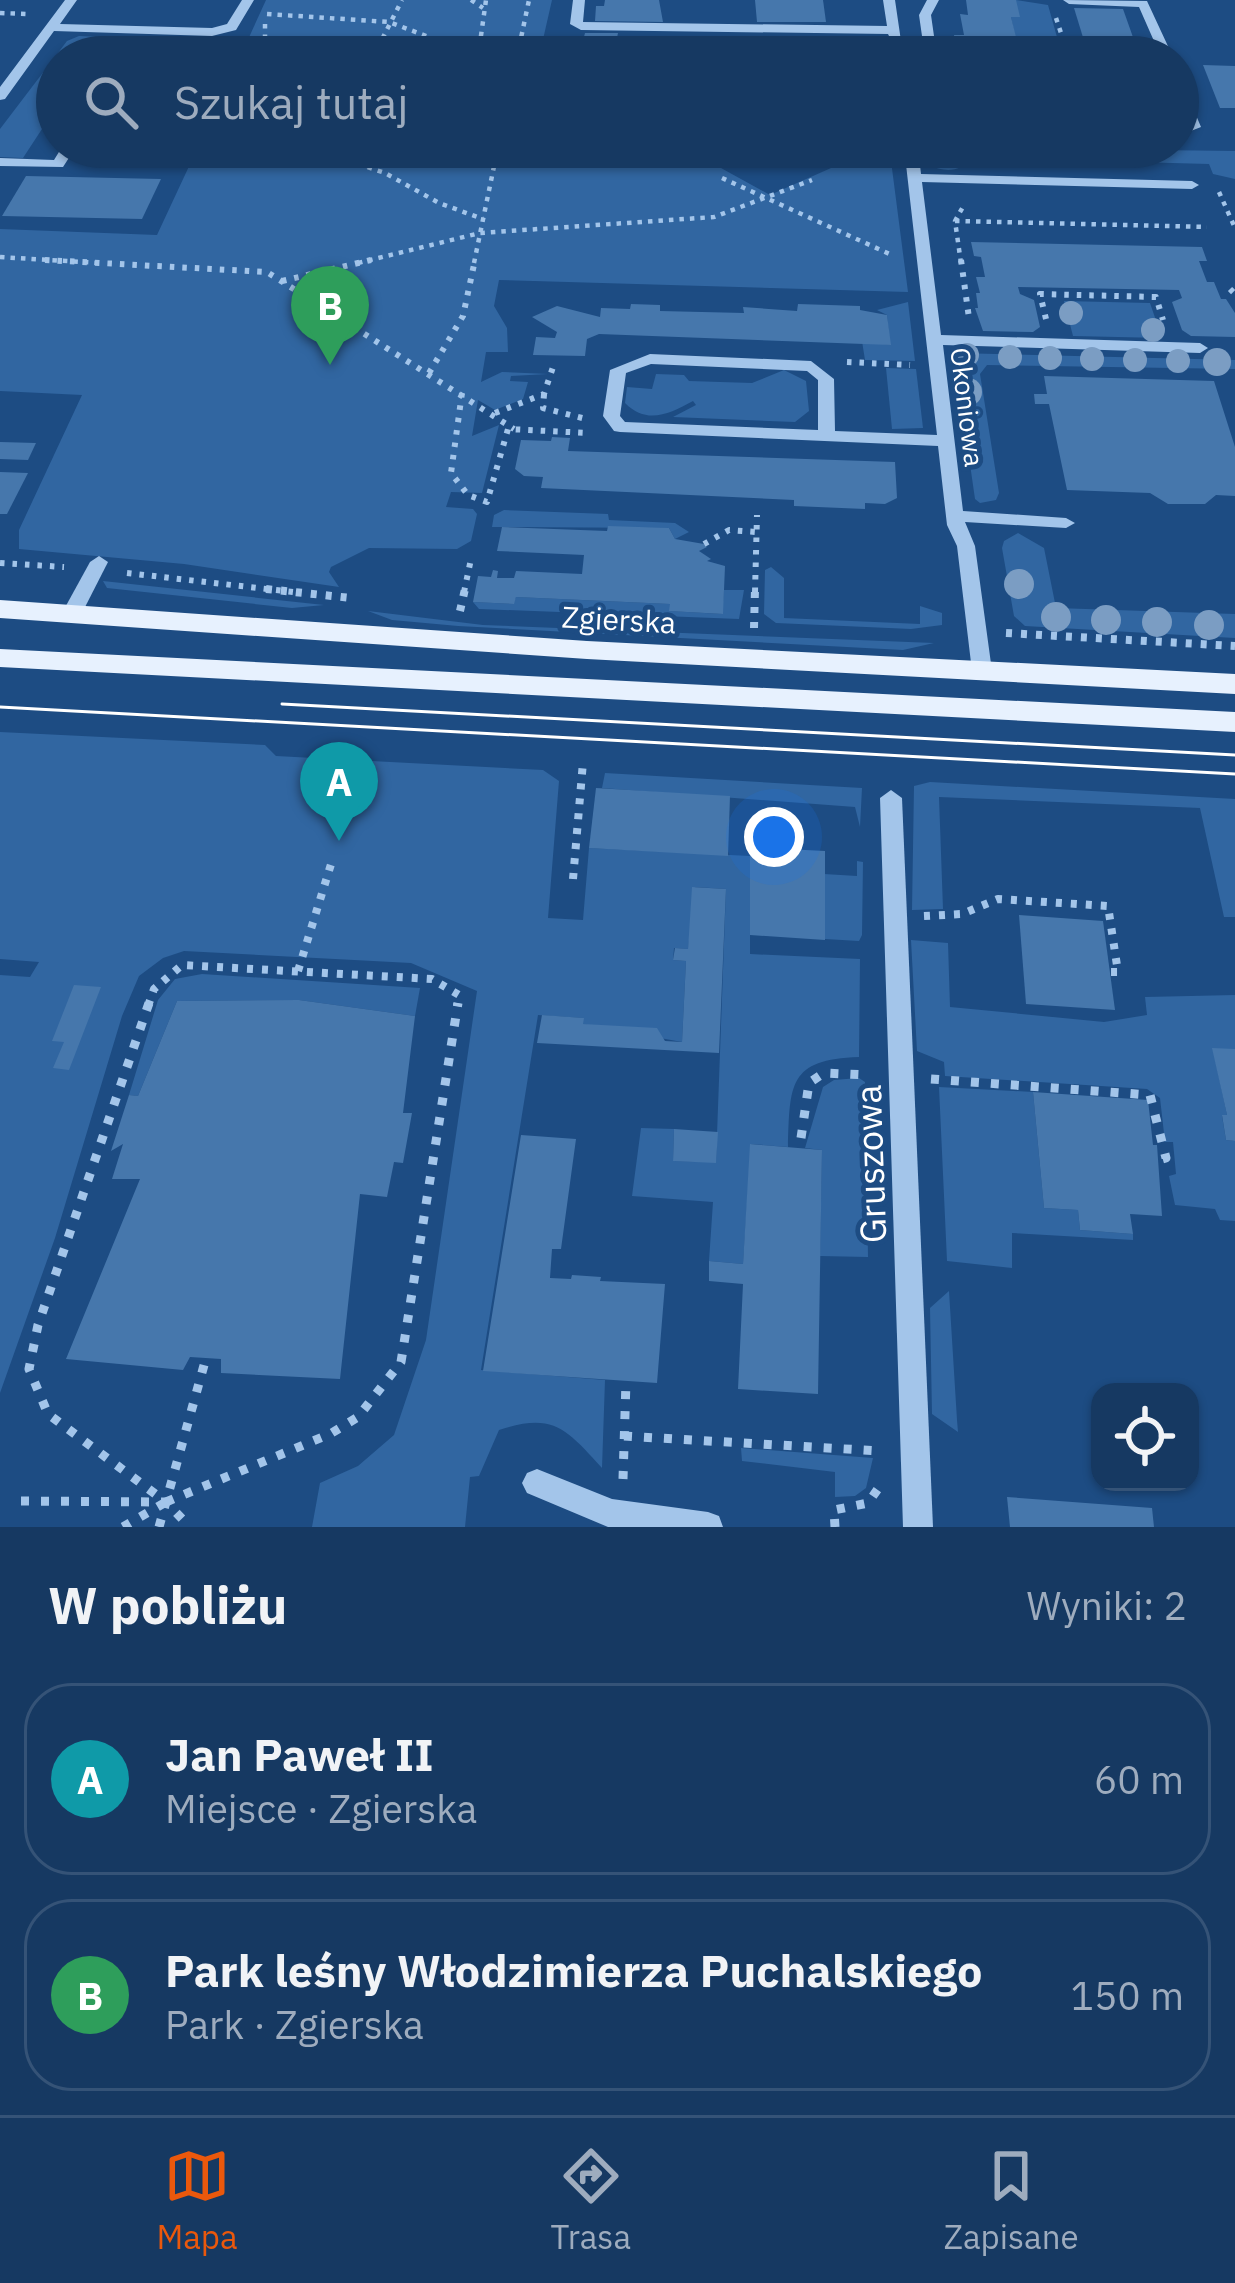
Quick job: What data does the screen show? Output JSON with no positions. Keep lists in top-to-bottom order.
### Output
{
  "streets": {
    "main road": ["Zgierska"],
    "street": ["Okoniowa", "Gruszowa"]
  },
  "crossings": [
    ["Okoniowa", "Zgierska"]
  ],
  "page": {
    "search": "Szukaj tutaj",
    "pins": ["B", "A"],
    "heading": ["W pobliżu", "Wyniki: 2"],
    "list": [
      {
        "mark": "A",
        "name": "Jan Paweł II",
        "note": "Miejsce · Zgierska",
        "value": "60 m"
      },
      {
        "mark": "B",
        "name": "Park leśny Włodzimierza Puchalskiego",
        "note": "Park · Zgierska",
        "value": "150 m"
      }
    ],
    "nav": ["Mapa", "Trasa", "Zapisane"]
  }
}
